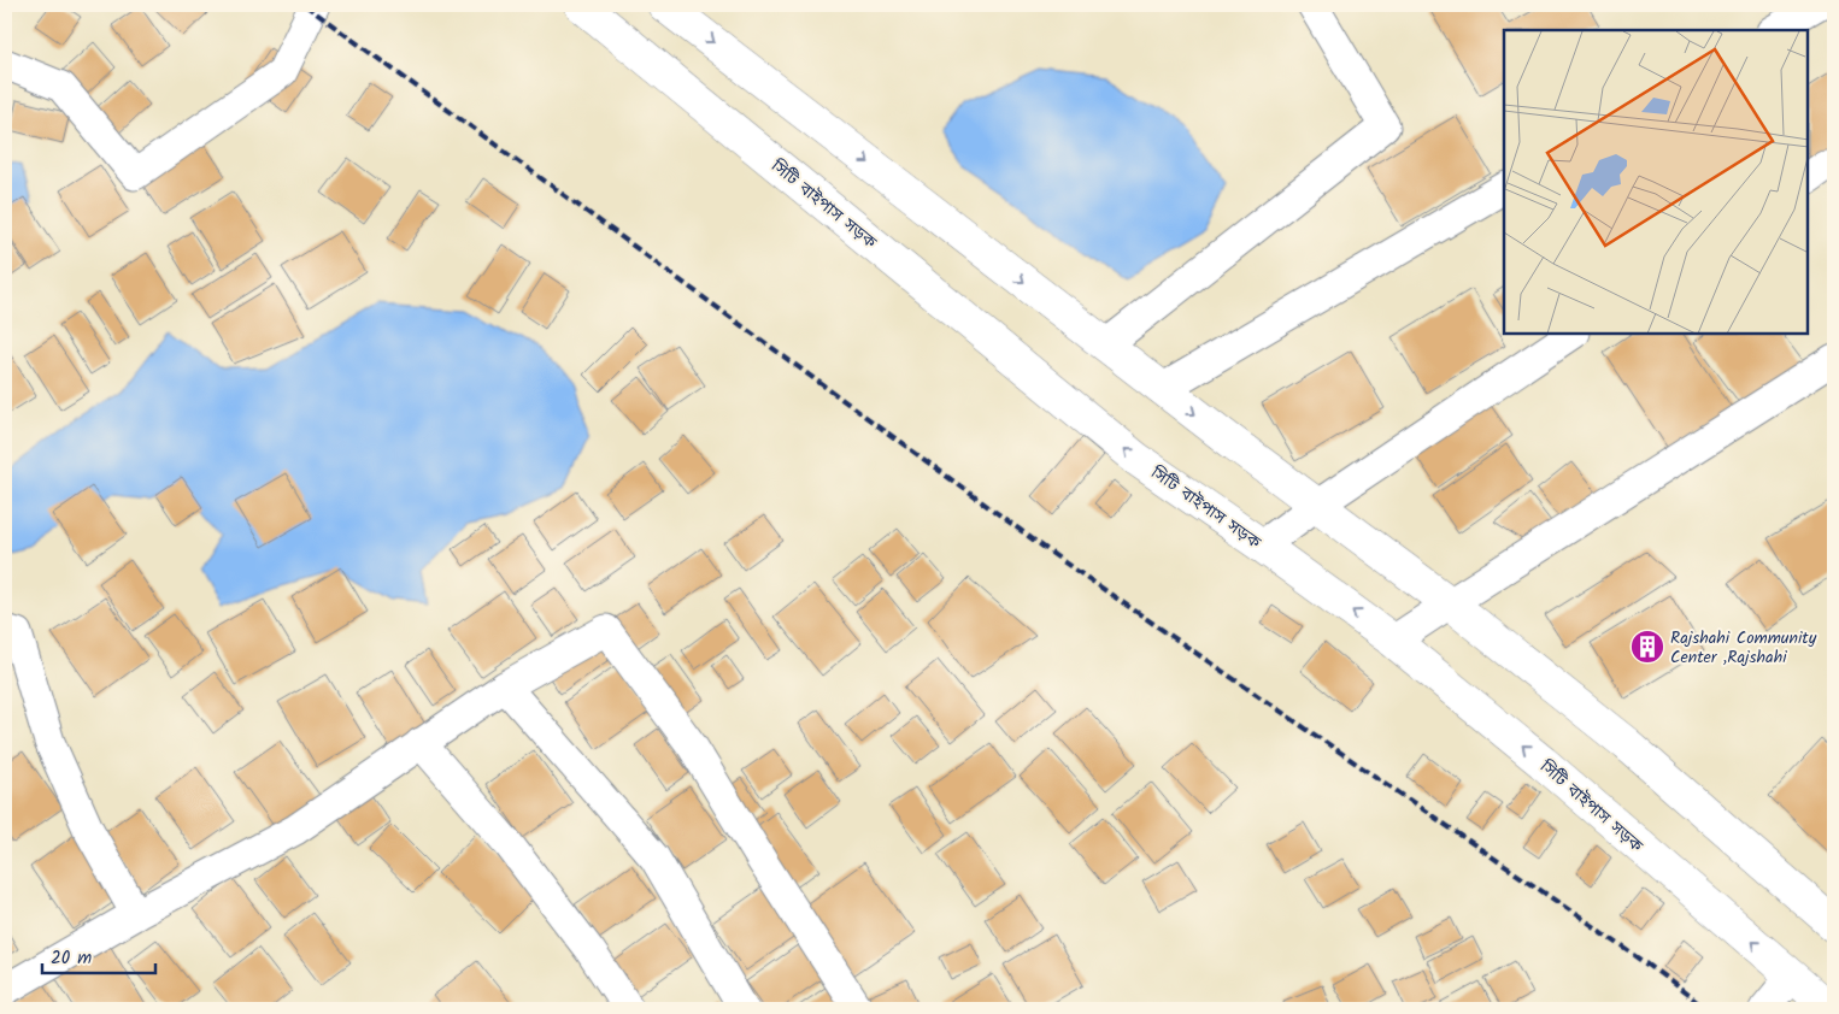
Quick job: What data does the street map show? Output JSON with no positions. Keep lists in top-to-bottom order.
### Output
{
  "streets": {
    "main road": ["সিটি বাইপাস সড়ক"]
  },
  "places": {
    "building": ["Rajshahi Community Center ,Rajshahi"]
  },
  "scale_bar": "20 m"
}
